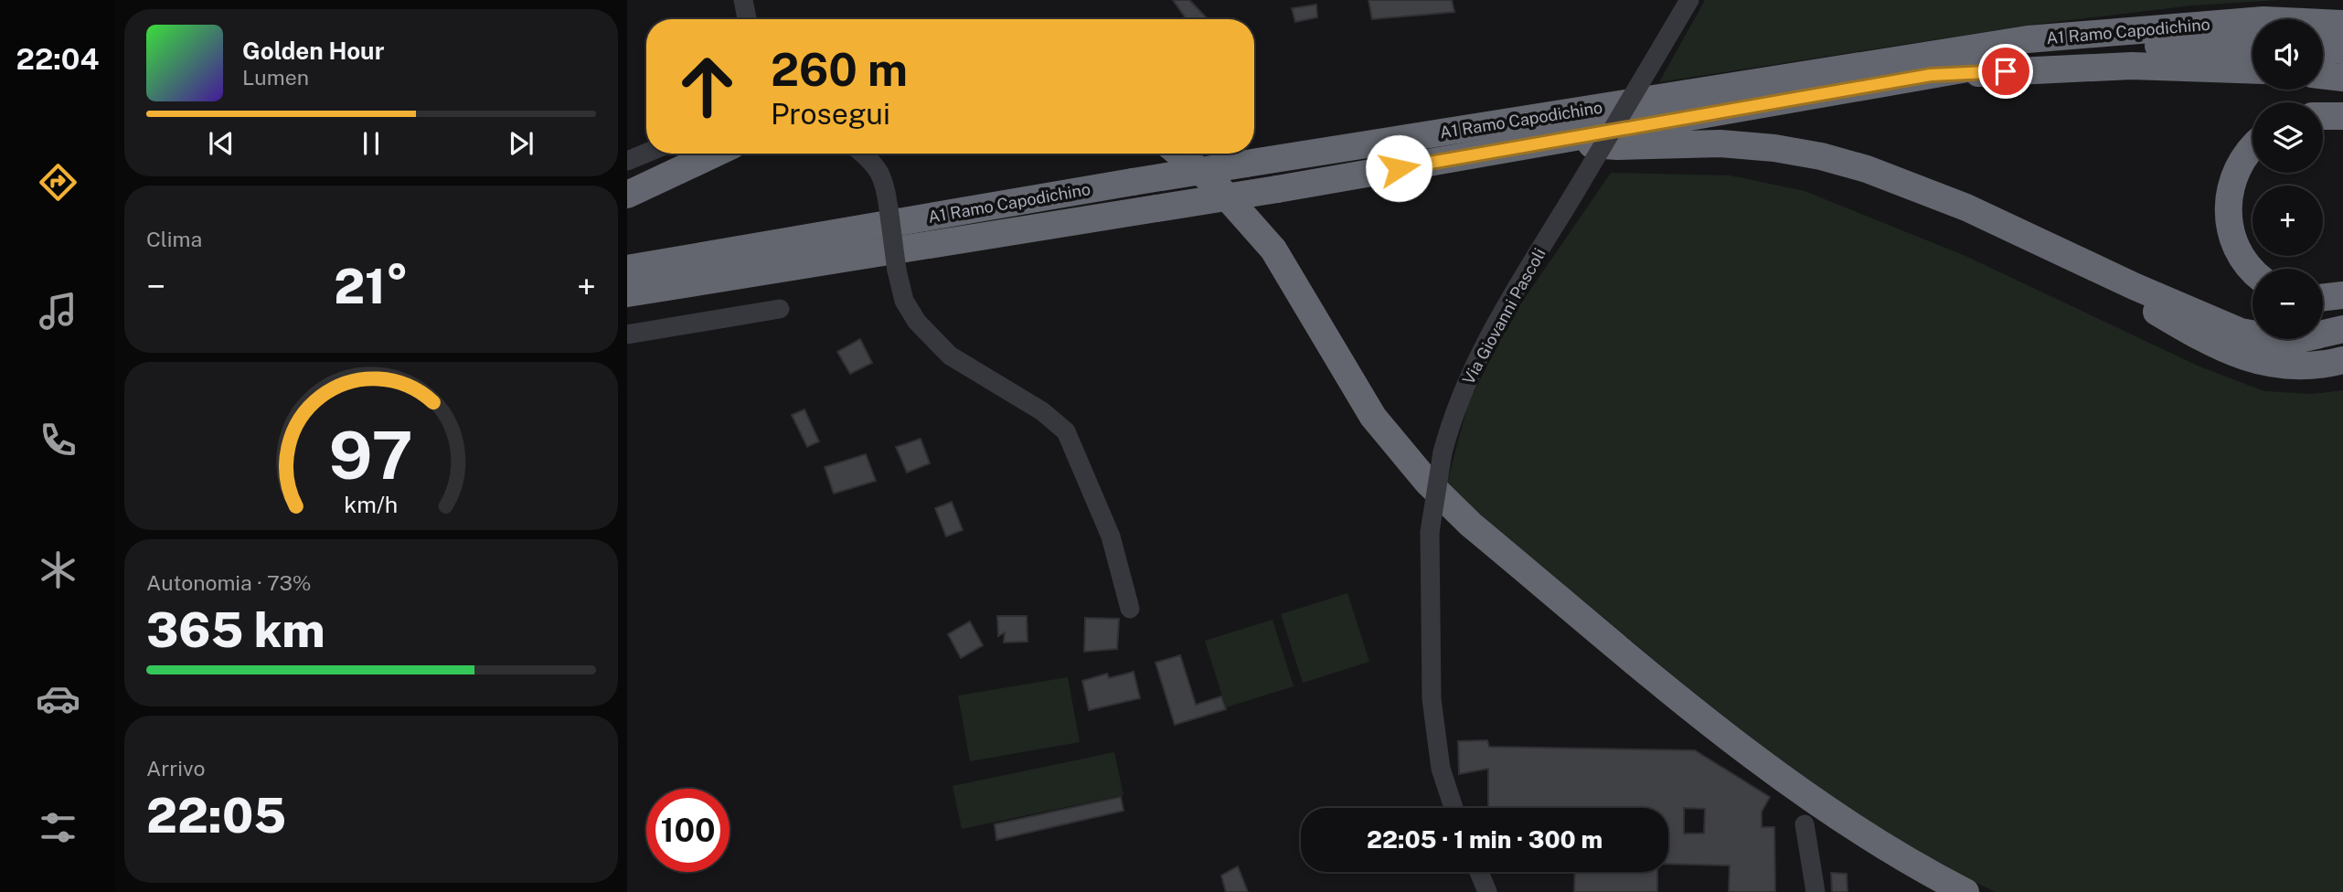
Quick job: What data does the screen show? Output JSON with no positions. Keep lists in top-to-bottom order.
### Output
{
  "streets": {
    "highway": ["A1 Ramo Capodichino"],
    "street": ["Via Giovanni Pascoli"]
  },
  "page": {
    "tabs": "22:04",
    "map_buttons": ["+", "−"],
    "turn": ["260 m", "Prosegui"],
    "song": ["Golden Hour", "Lumen"],
    "tile": [
      "Clima",
      ["Autonomia · 73%", "365 km"],
      ["Arrivo", "22:05"]
    ],
    "heat": ["−", "21°", "+"],
    "limit": "100",
    "trip": "22:05 · 1 min · 300 m",
    "gauge": ["97", "km/h"]
  }
}
